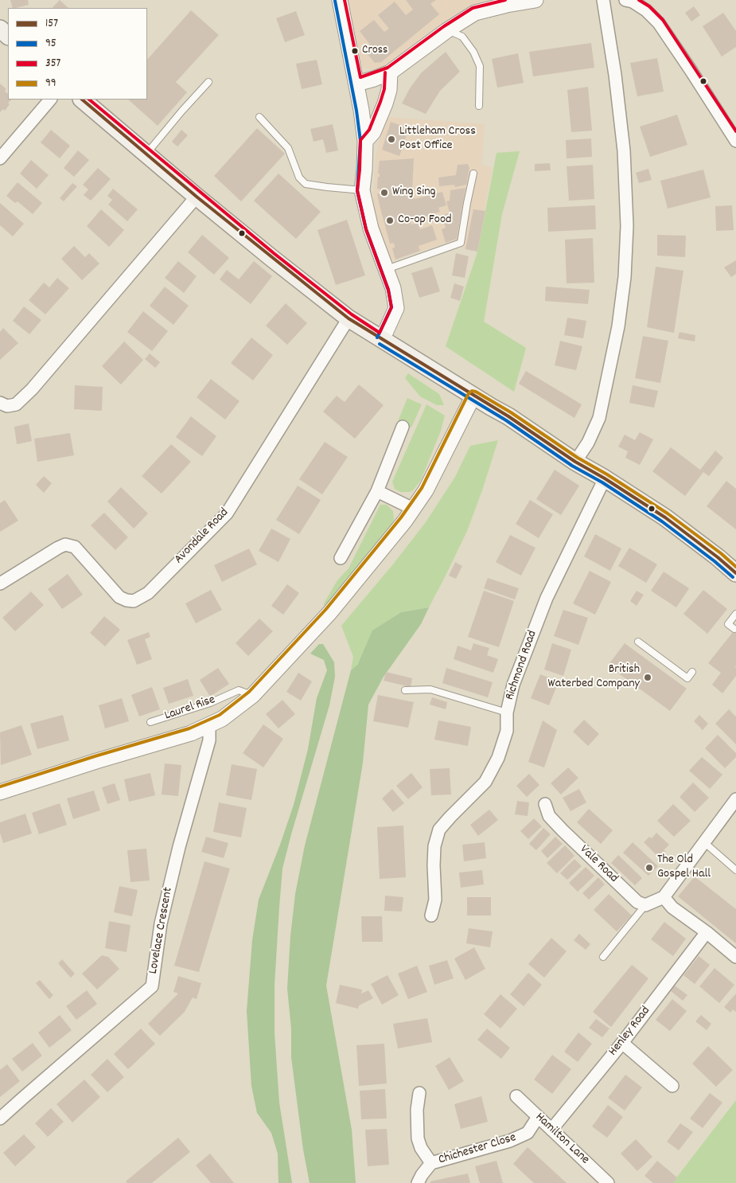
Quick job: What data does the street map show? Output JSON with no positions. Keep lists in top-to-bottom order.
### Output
{
  "streets": {
    "street": [
      "Avondale Road",
      "Richmond Road",
      "Vale Road",
      "Lovelace Crescent",
      "Henley Road",
      "Hamilton Lane",
      "Chichester Close"
    ],
    "lane": ["Laurel Rise"]
  },
  "crossings": [
    ["Henley Road", "Hamilton Lane"],
    ["Hamilton Lane", "Chichester Close"]
  ],
  "places": [
    "Cross",
    "Littleham Cross Post Office",
    "Wing Sing",
    "Co-op Food",
    "British Waterbed Company",
    "The Old Gospel Hall"
  ],
  "lines": [
    "transit line 357",
    "transit line 95",
    "transit line 157",
    "transit line 99"
  ],
  "legend": [
    "157",
    "95",
    "357",
    "99"
  ]
}
